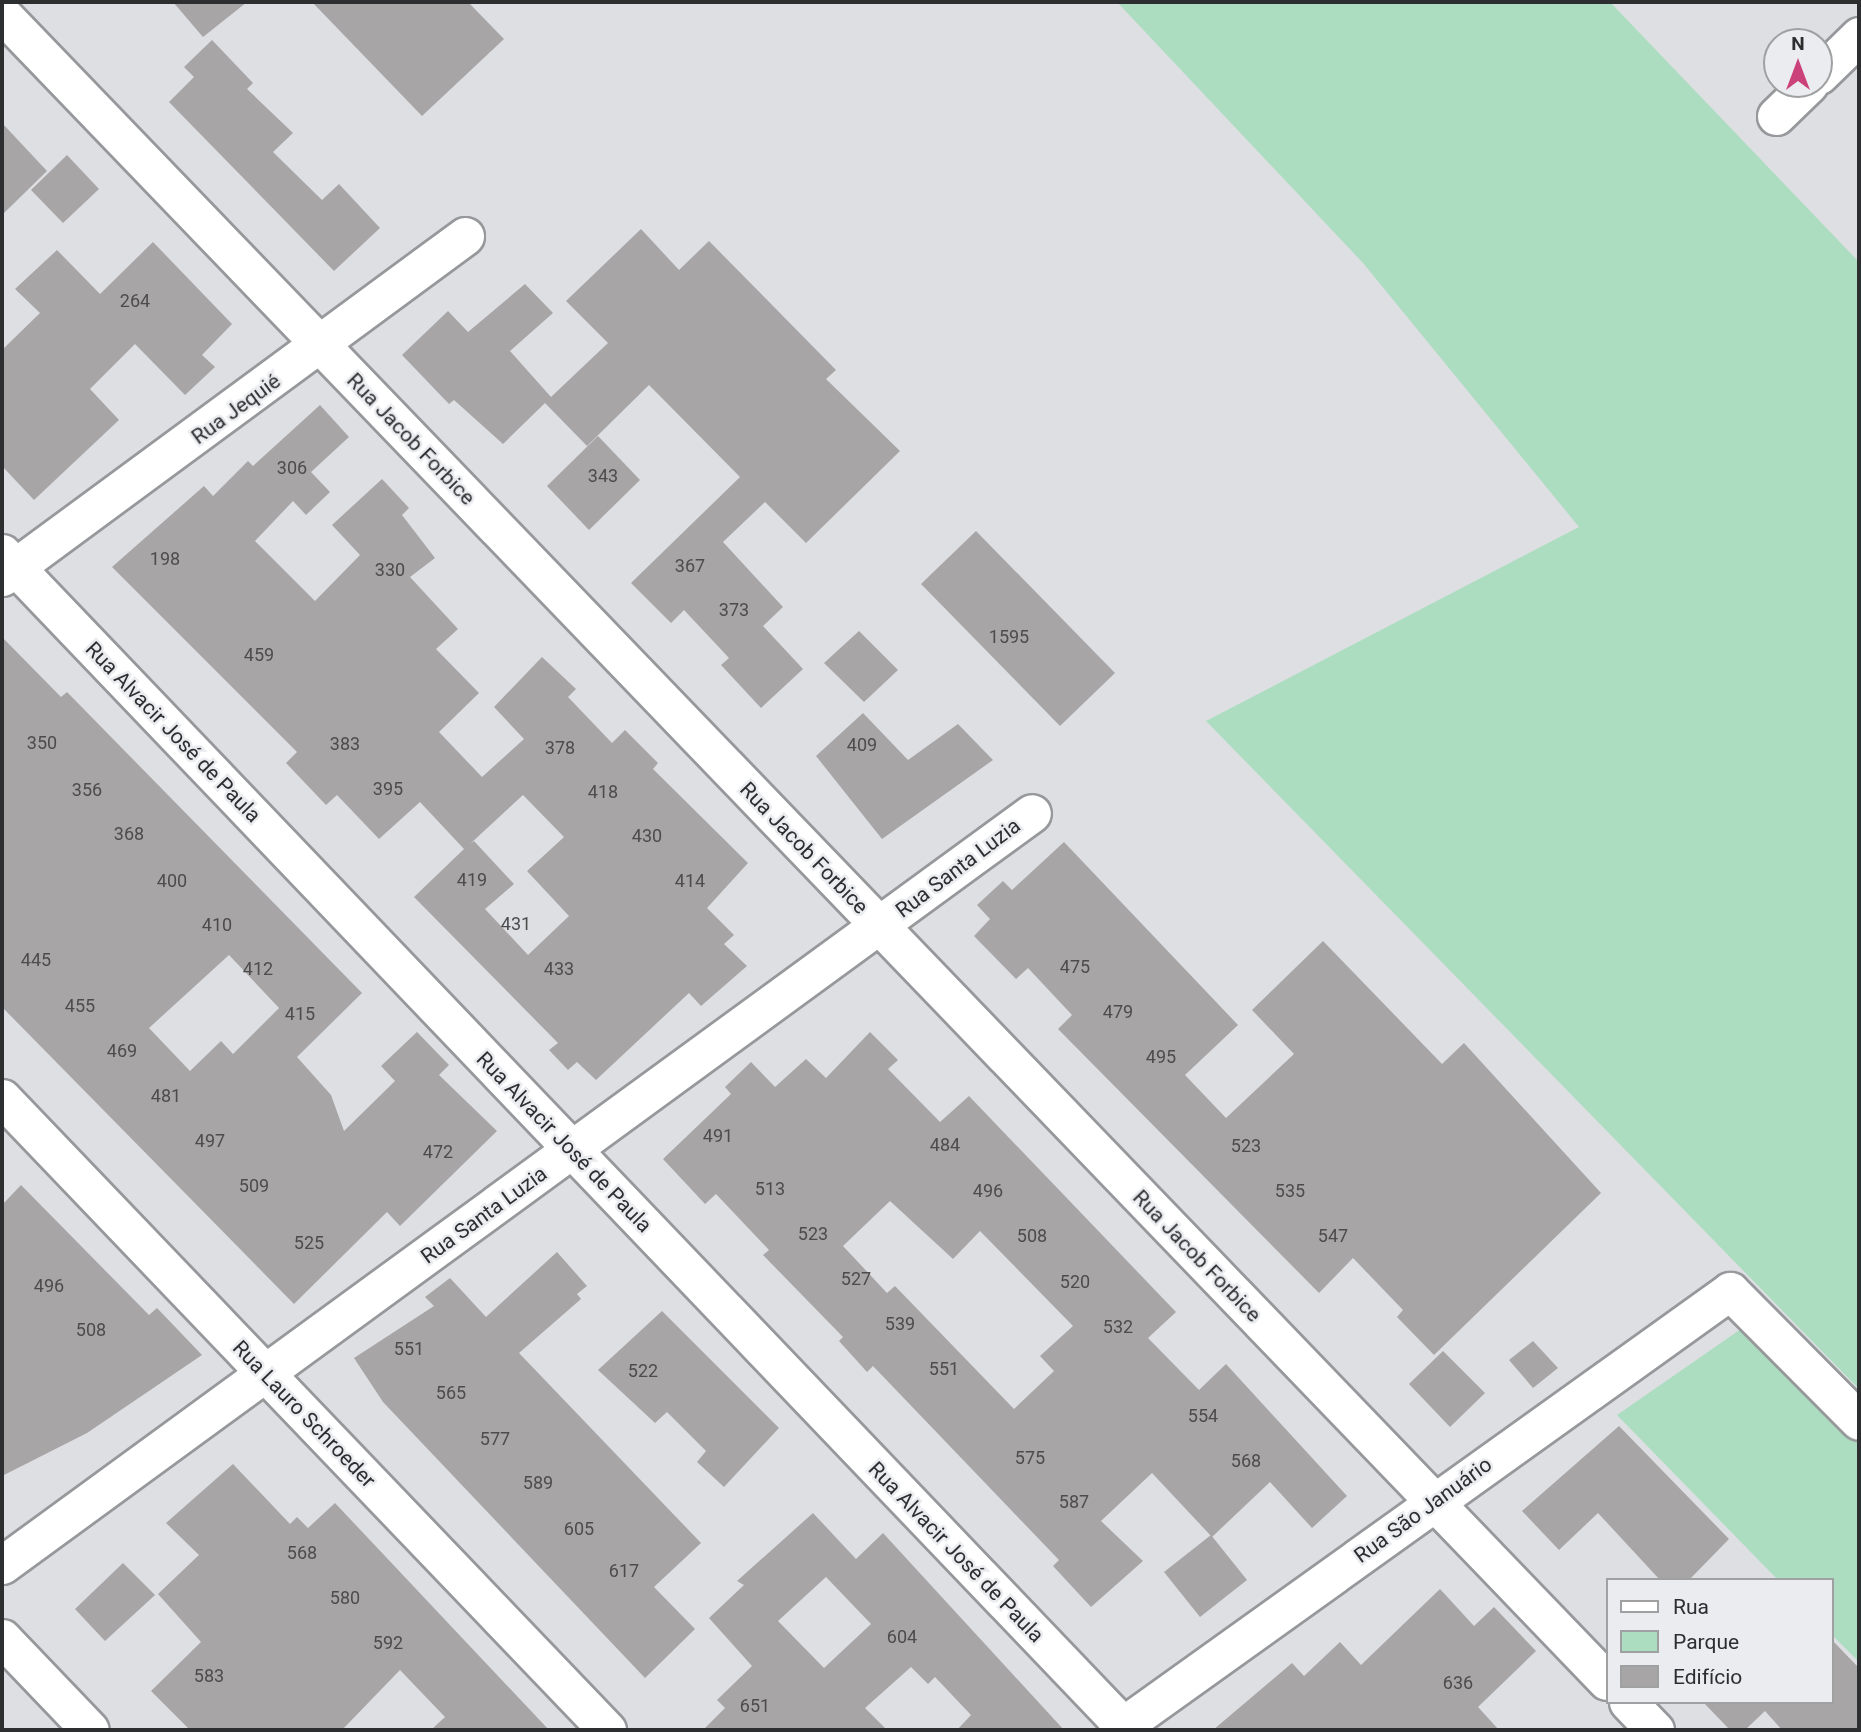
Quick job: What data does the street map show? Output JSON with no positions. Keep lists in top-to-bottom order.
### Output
{
  "streets": {
    "street": [
      "Rua Jequié",
      "Rua Jacob Forbice",
      "Rua Alvacir José de Paula",
      "Rua Santa Luzia",
      "Rua Lauro Schroeder",
      "Rua São Januário"
    ]
  },
  "crossings": [
    ["Rua Jequié", "Rua Jacob Forbice"],
    ["Rua Jequié", "Rua Alvacir José de Paula"],
    ["Rua Jacob Forbice", "Rua Santa Luzia"],
    ["Rua Jacob Forbice", "Rua São Januário"],
    ["Rua Alvacir José de Paula", "Rua Santa Luzia"],
    ["Rua Alvacir José de Paula", "Rua São Januário"],
    ["Rua Santa Luzia", "Rua Lauro Schroeder"]
  ],
  "house_numbers": [
    "264",
    "306",
    "343",
    "198",
    "367",
    "330",
    "373",
    "1595",
    "459",
    "350",
    "383",
    "409",
    "378",
    "395",
    "356",
    "418",
    "368",
    "430",
    "419",
    "400",
    "414",
    "431",
    "410",
    "445",
    "475",
    "412",
    "433",
    "455",
    "479",
    "415",
    "469",
    "495",
    "481",
    "491",
    "497",
    "484",
    "523",
    "472",
    "509",
    "513",
    "496",
    "535",
    "523",
    "508",
    "547",
    "525",
    "527",
    "520",
    "496",
    "539",
    "532",
    "508",
    "551",
    "551",
    "522",
    "565",
    "554",
    "577",
    "575",
    "568",
    "589",
    "587",
    "605",
    "568",
    "617",
    "580",
    "604",
    "592",
    "583",
    "636",
    "651"
  ],
  "legend": ["Rua", "Parque", "Edifício"],
  "north": "top"
}
